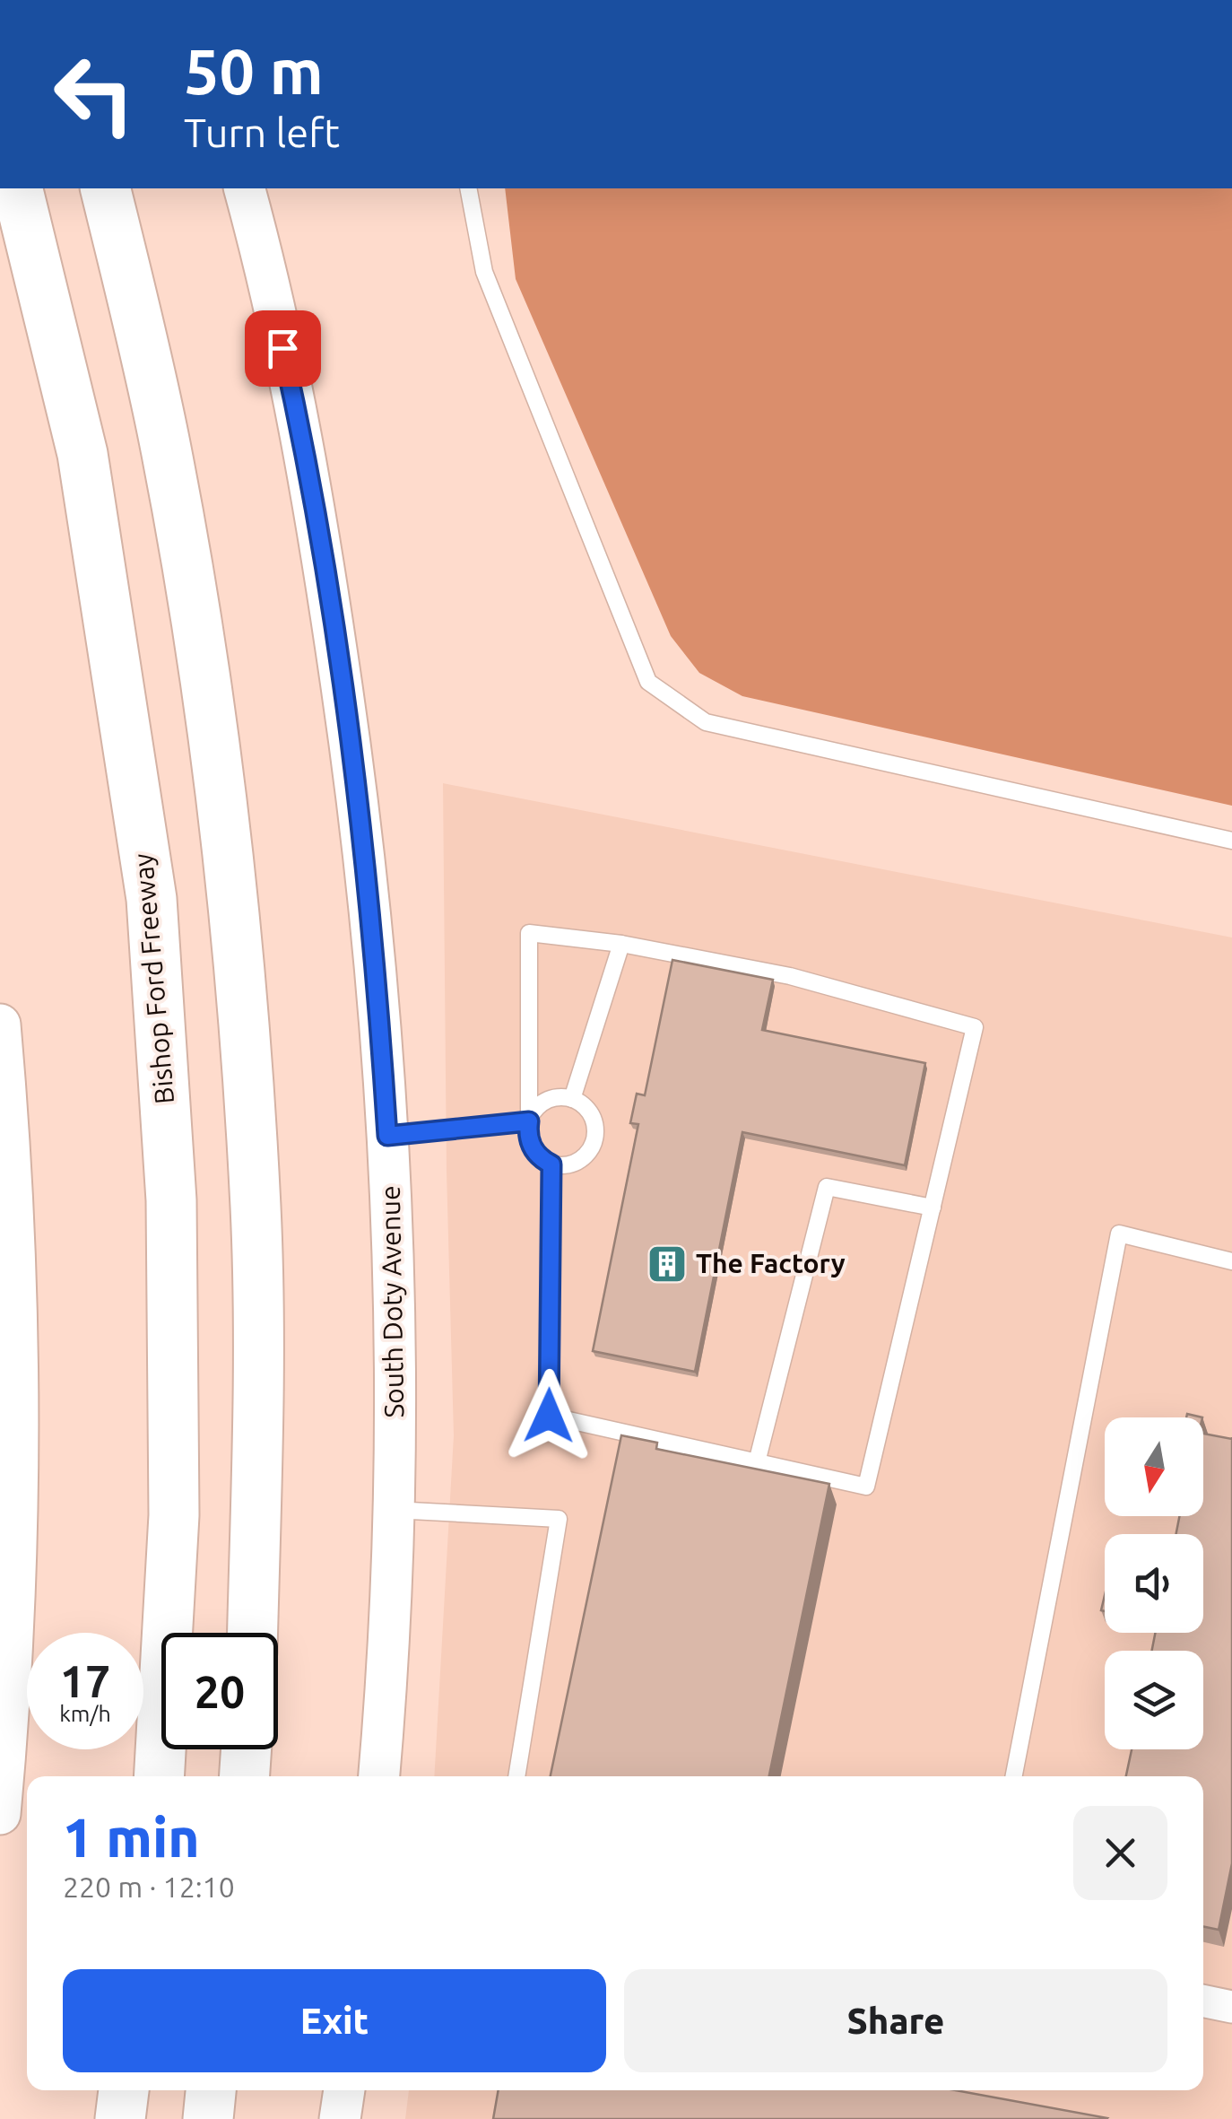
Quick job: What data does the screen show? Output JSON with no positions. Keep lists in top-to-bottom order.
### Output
{
  "streets": {
    "highway": ["Bishop Ford Freeway"],
    "street": ["South Doty Avenue"]
  },
  "places": {
    "building": ["The Factory"]
  },
  "north": "bottom",
  "page": {
    "turn": ["50 m", "Turn left"],
    "speed": "17 km/h",
    "limit": "20",
    "heading": ["1 min", "220 m · 12:10"],
    "buttons": ["Exit", "Share"]
  }
}
